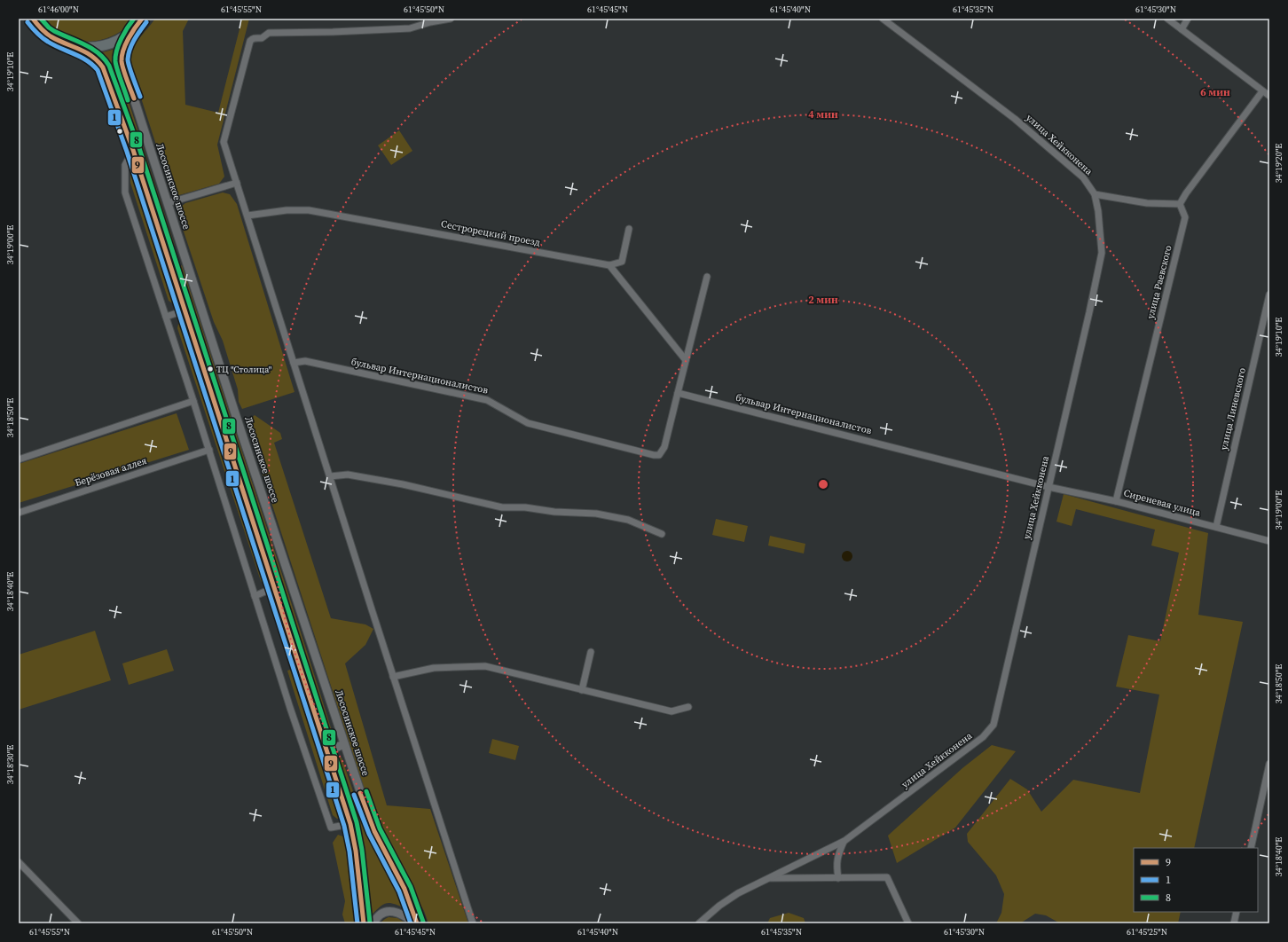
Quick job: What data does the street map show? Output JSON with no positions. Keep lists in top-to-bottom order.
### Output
{
  "streets": {
    "street": [
      "улица Хейкконена",
      "Лососинское шоссе",
      "Сестрорецкий проезд",
      "улица Раевского",
      "бульвар Интернационалистов",
      "улица Линевского",
      "Берёзовая аллея",
      "Сиреневая улица"
    ]
  },
  "crossings": [
    ["улица Хейкконена", "бульвар Интернационалистов"],
    ["улица Хейкконена", "Сиреневая улица"],
    ["улица Раевского", "Сиреневая улица"],
    ["бульвар Интернационалистов", "Сиреневая улица"],
    ["улица Линевского", "Сиреневая улица"]
  ],
  "places": ["ТЦ \"Столица\""],
  "lines": ["transit line 9", "transit line 8", "transit line 1"],
  "legend": ["9", "1", "8"],
  "coordinates": [
    "61°46'00\"N",
    "61°45'55\"N",
    "61°45'50\"N",
    "61°45'45\"N",
    "61°45'40\"N",
    "61°45'35\"N",
    "61°45'30\"N",
    "34°19'10\"E",
    "34°19'20\"E",
    "34°19'00\"E",
    "34°18'50\"E",
    "34°18'40\"E",
    "34°18'30\"E",
    "61°45'25\"N"
  ],
  "rings": ["6 мин", "4 мин", "2 мин"]
}
